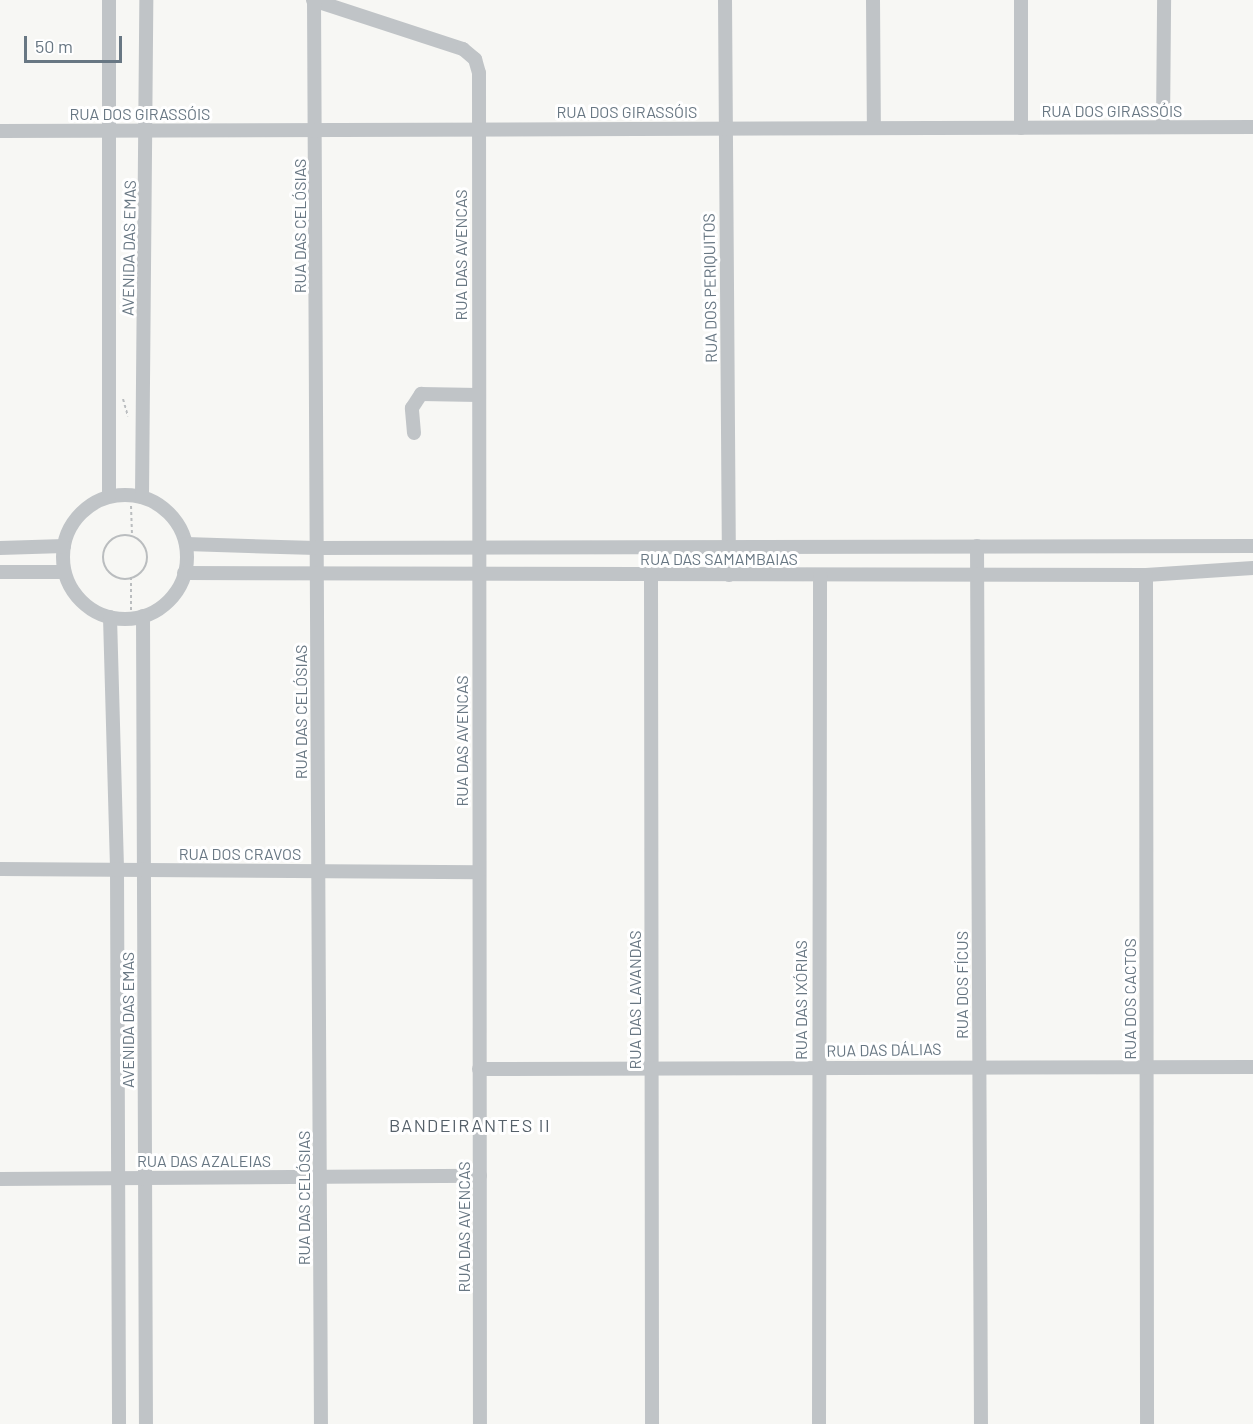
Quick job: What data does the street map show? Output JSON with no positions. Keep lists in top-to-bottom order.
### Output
{
  "streets": {
    "street": [
      "RUA DOS GIRASSÓIS",
      "RUA DAS CELÓSIAS",
      "AVENIDA DAS EMAS",
      "RUA DAS AVENCAS",
      "RUA DOS PERIQUITOS",
      "RUA DAS SAMAMBAIAS",
      "RUA DOS CRAVOS",
      "RUA DOS FÍCUS",
      "RUA DOS CACTOS",
      "RUA DAS LAVANDAS",
      "RUA DAS IXÓRIAS",
      "RUA DAS DÁLIAS",
      "RUA DAS AZALEIAS"
    ]
  },
  "crossings": [
    ["RUA DOS GIRASSÓIS", "RUA DAS CELÓSIAS"],
    ["RUA DOS GIRASSÓIS", "AVENIDA DAS EMAS"],
    ["RUA DOS GIRASSÓIS", "RUA DAS AVENCAS"],
    ["RUA DOS GIRASSÓIS", "RUA DOS PERIQUITOS"],
    ["RUA DAS CELÓSIAS", "RUA DAS AVENCAS"],
    ["RUA DAS CELÓSIAS", "RUA DAS SAMAMBAIAS"],
    ["RUA DAS CELÓSIAS", "RUA DOS CRAVOS"],
    ["RUA DAS CELÓSIAS", "RUA DAS AZALEIAS"],
    ["AVENIDA DAS EMAS", "RUA DOS CRAVOS"],
    ["AVENIDA DAS EMAS", "RUA DAS AZALEIAS"],
    ["RUA DAS AVENCAS", "RUA DAS SAMAMBAIAS"],
    ["RUA DAS AVENCAS", "RUA DOS CRAVOS"],
    ["RUA DAS AVENCAS", "RUA DAS DÁLIAS"],
    ["RUA DAS AVENCAS", "RUA DAS AZALEIAS"],
    ["RUA DOS PERIQUITOS", "RUA DAS SAMAMBAIAS"],
    ["RUA DAS SAMAMBAIAS", "RUA DOS FÍCUS"],
    ["RUA DAS SAMAMBAIAS", "RUA DOS CACTOS"],
    ["RUA DAS SAMAMBAIAS", "RUA DAS LAVANDAS"],
    ["RUA DAS SAMAMBAIAS", "RUA DAS IXÓRIAS"],
    ["RUA DOS FÍCUS", "RUA DAS DÁLIAS"],
    ["RUA DOS CACTOS", "RUA DAS DÁLIAS"],
    ["RUA DAS LAVANDAS", "RUA DAS DÁLIAS"],
    ["RUA DAS IXÓRIAS", "RUA DAS DÁLIAS"]
  ],
  "districts": ["BANDEIRANTES II"],
  "scale_bar": "50 m"
}
